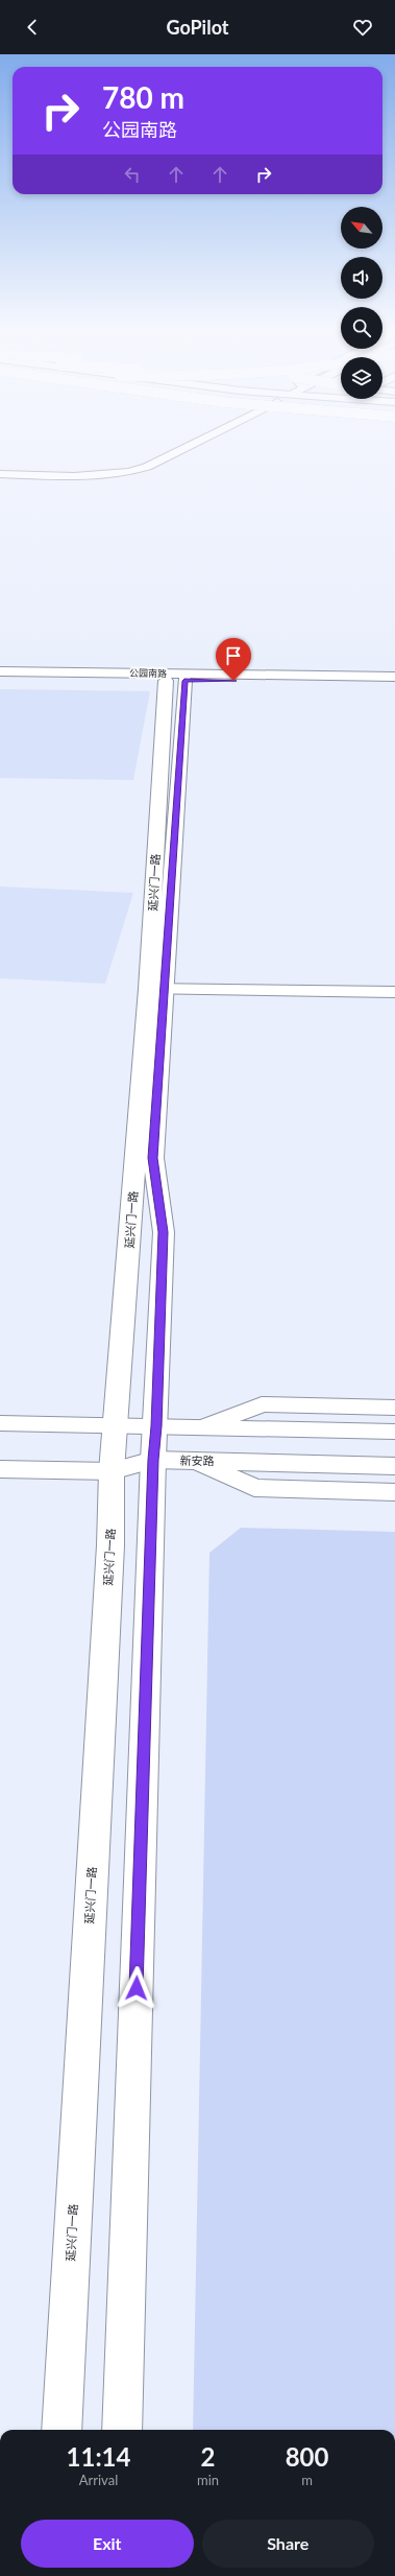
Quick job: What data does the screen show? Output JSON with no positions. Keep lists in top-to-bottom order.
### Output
{
  "streets": {
    "main road": ["公园南路", "延兴门一路", "新安路"]
  },
  "crossings": [
    ["公园南路", "延兴门一路"],
    ["延兴门一路", "新安路"]
  ],
  "north": "top left",
  "page": {
    "header": "GoPilot",
    "turn": ["780 m", "公园南路"],
    "eta": [
      "11:14",
      "Arrival",
      "2",
      "min",
      "800",
      "m"
    ],
    "buttons": ["Exit", "Share"]
  }
}
